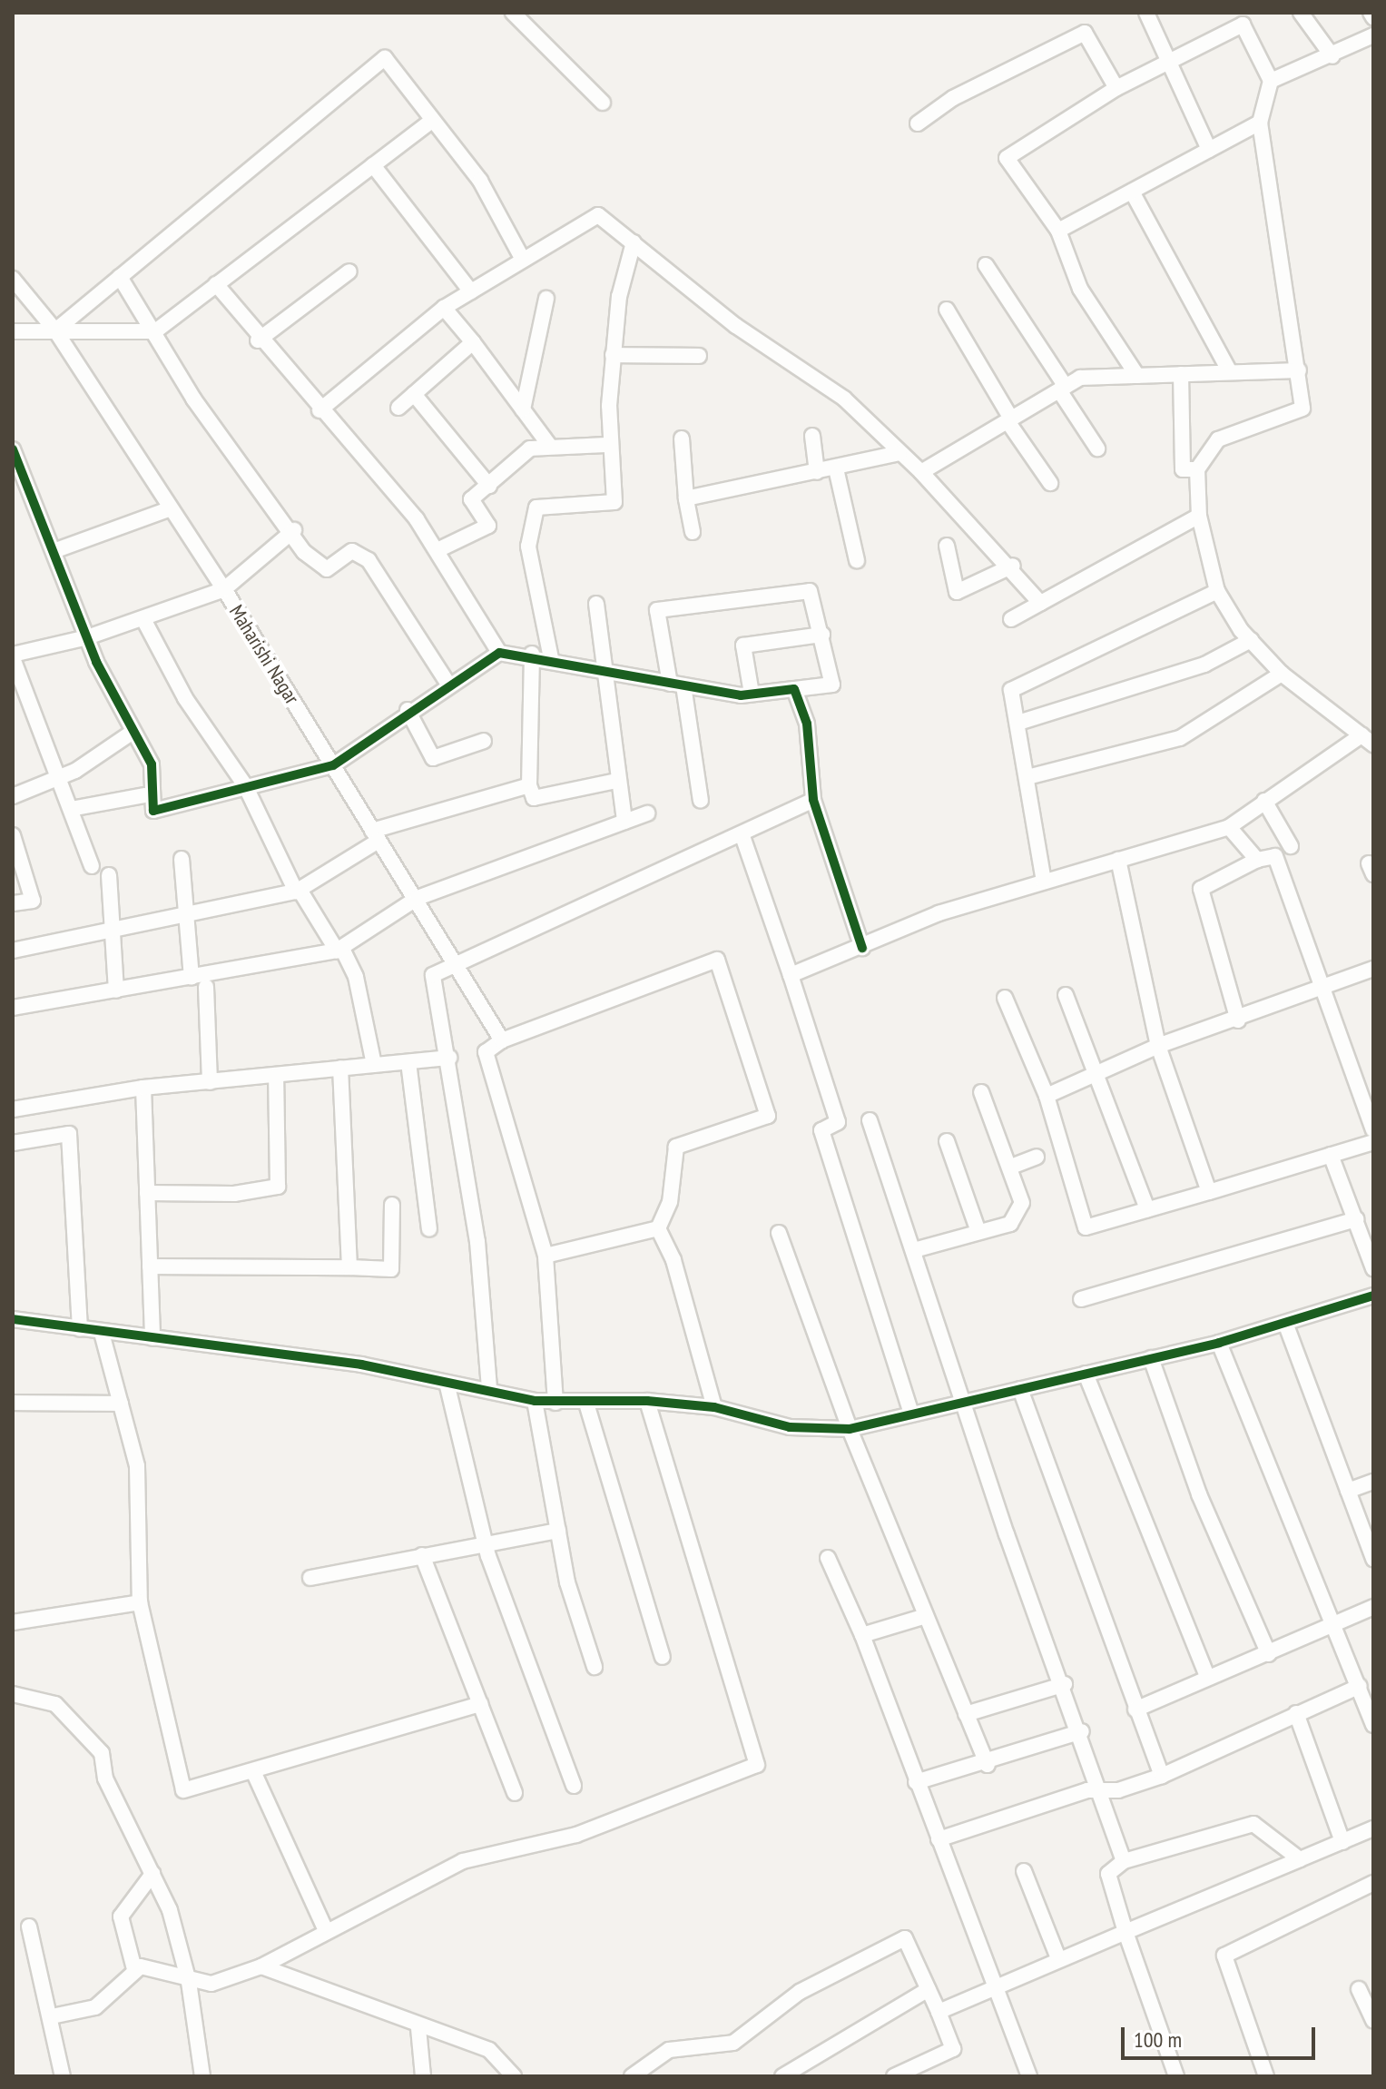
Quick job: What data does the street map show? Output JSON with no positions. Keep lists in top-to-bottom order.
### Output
{
  "streets": {
    "street": ["Maharishi Nagar"]
  },
  "scale_bar": "100 m"
}
